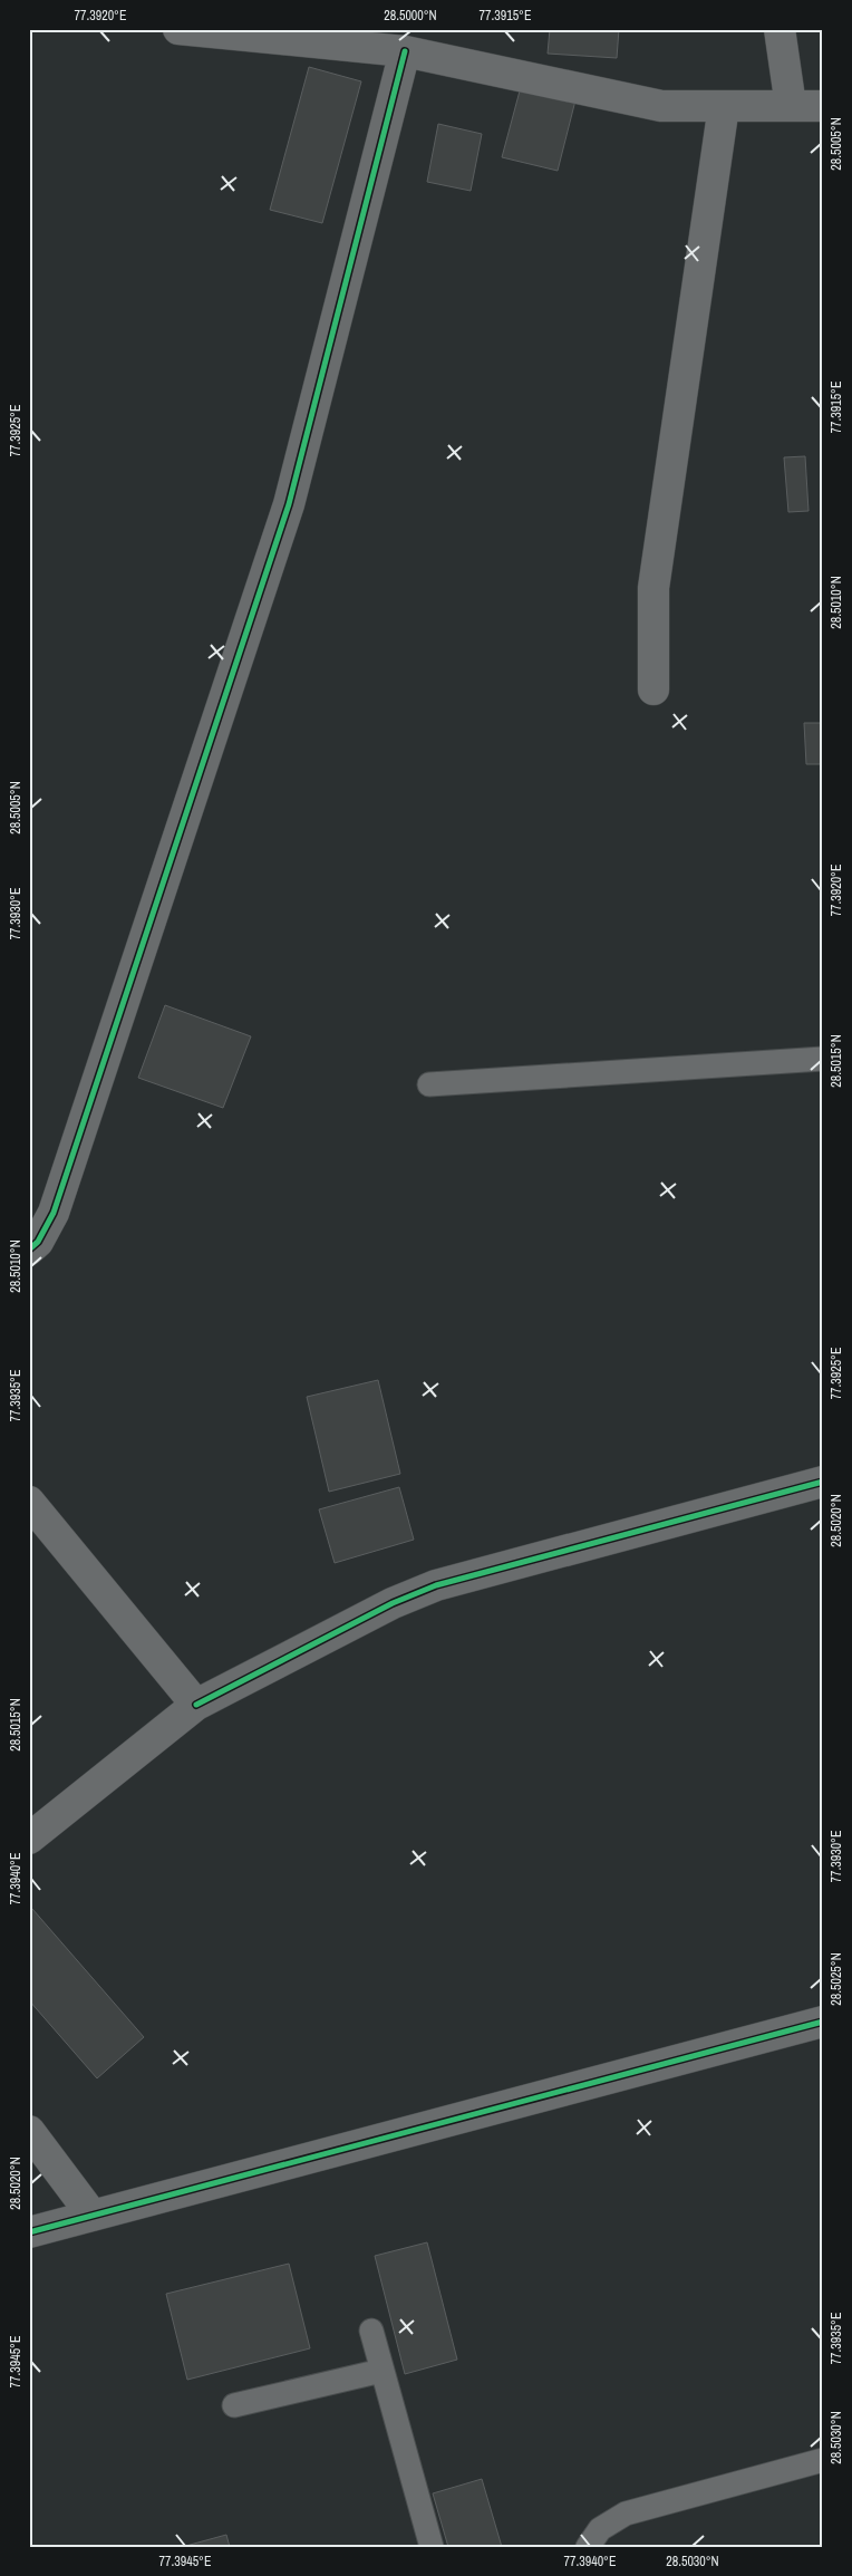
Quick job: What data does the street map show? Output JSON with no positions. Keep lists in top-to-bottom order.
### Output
{
  "coordinates": [
    "77.3920°E",
    "28.5000°N",
    "77.3915°E",
    "28.5005°N",
    "77.3925°E",
    "28.5010°N",
    "77.3930°E",
    "28.5015°N",
    "77.3935°E",
    "28.5020°N",
    "77.3940°E",
    "28.5025°N",
    "77.3945°E",
    "28.5030°N"
  ]
}
